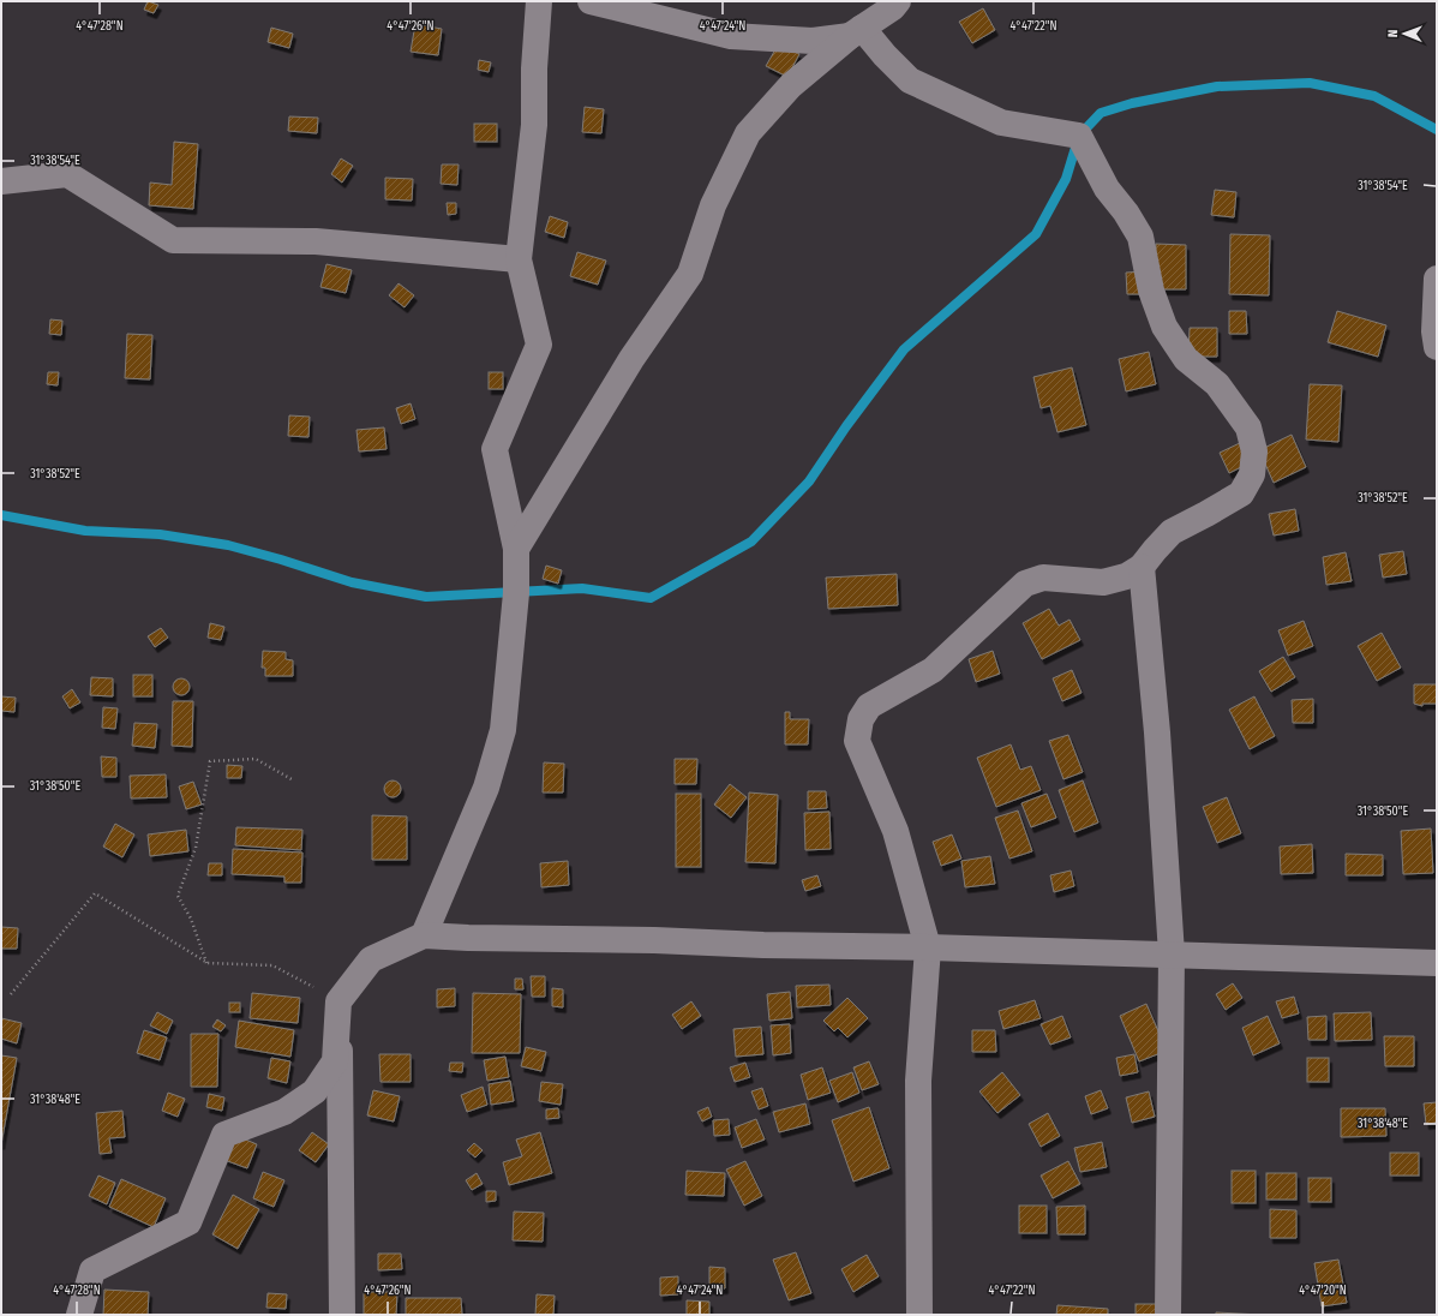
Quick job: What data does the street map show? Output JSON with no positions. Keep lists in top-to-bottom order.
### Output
{
  "north": "left",
  "coordinates": [
    "4°47'28\"N",
    "4°47'26\"N",
    "4°47'24\"N",
    "4°47'22\"N",
    "31°38'54\"E",
    "31°38'52\"E",
    "31°38'50\"E",
    "31°38'48\"E",
    "4°47'20\"N"
  ]
}
